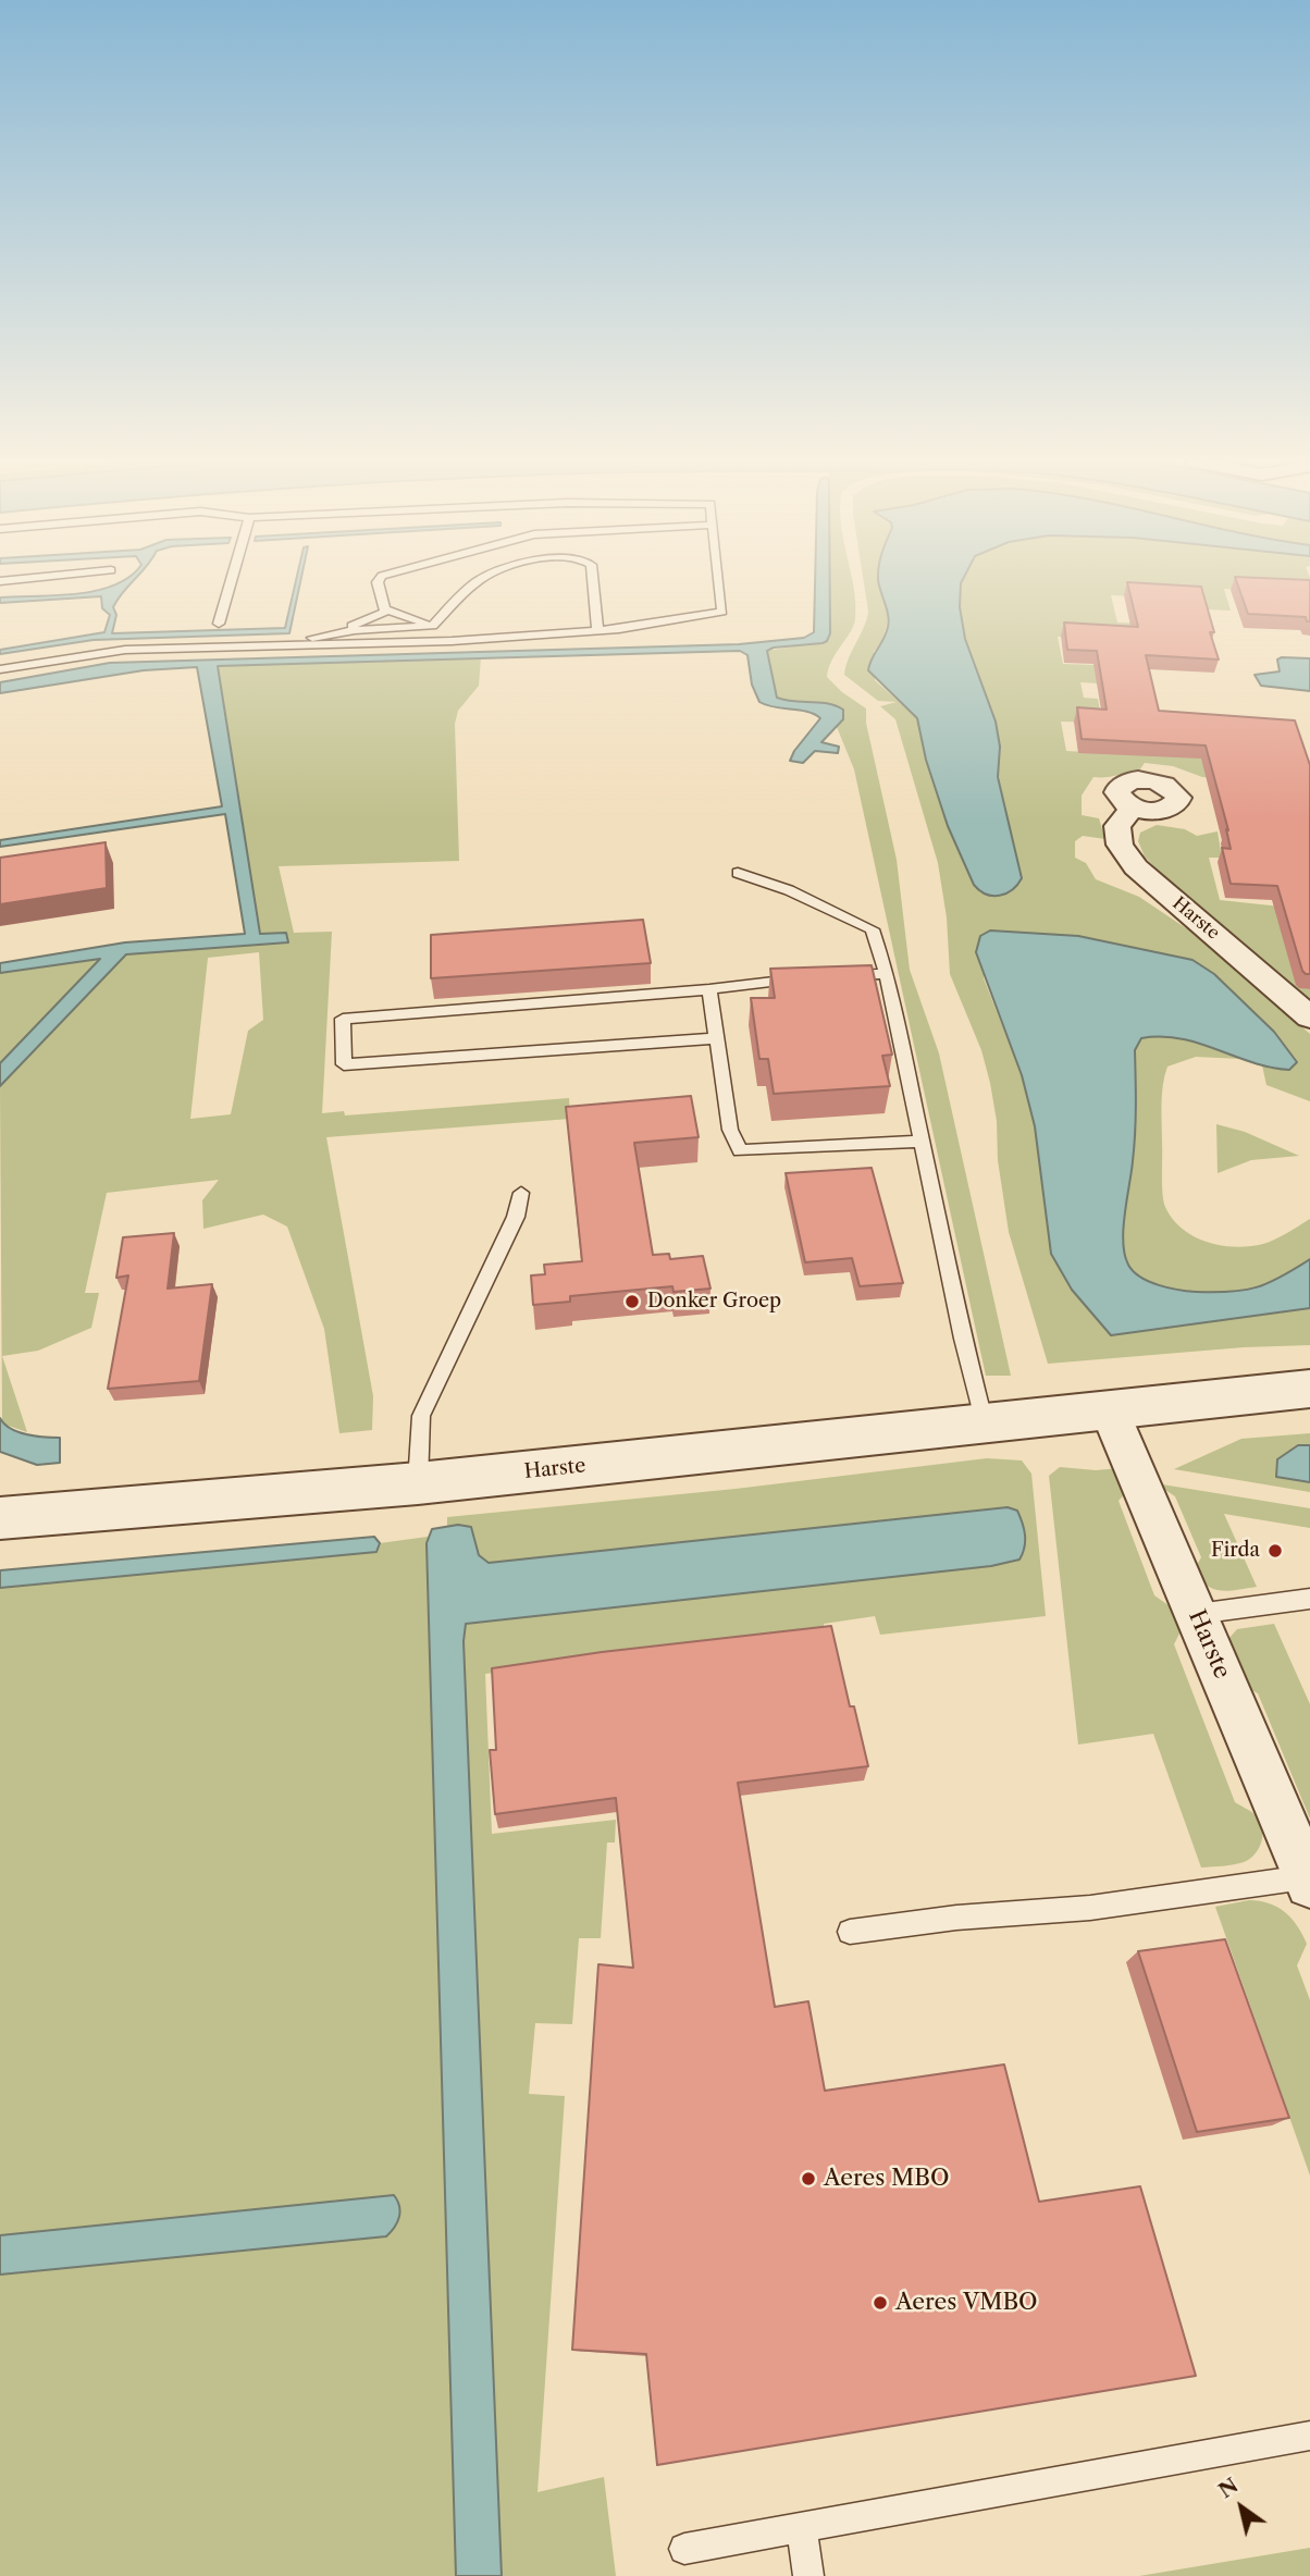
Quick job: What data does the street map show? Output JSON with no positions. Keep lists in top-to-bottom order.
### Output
{
  "streets": {
    "street": ["Harste"]
  },
  "places": [
    "Donker Groep",
    "Firda",
    "Aeres MBO",
    "Aeres VMBO"
  ],
  "north": "top left"
}
